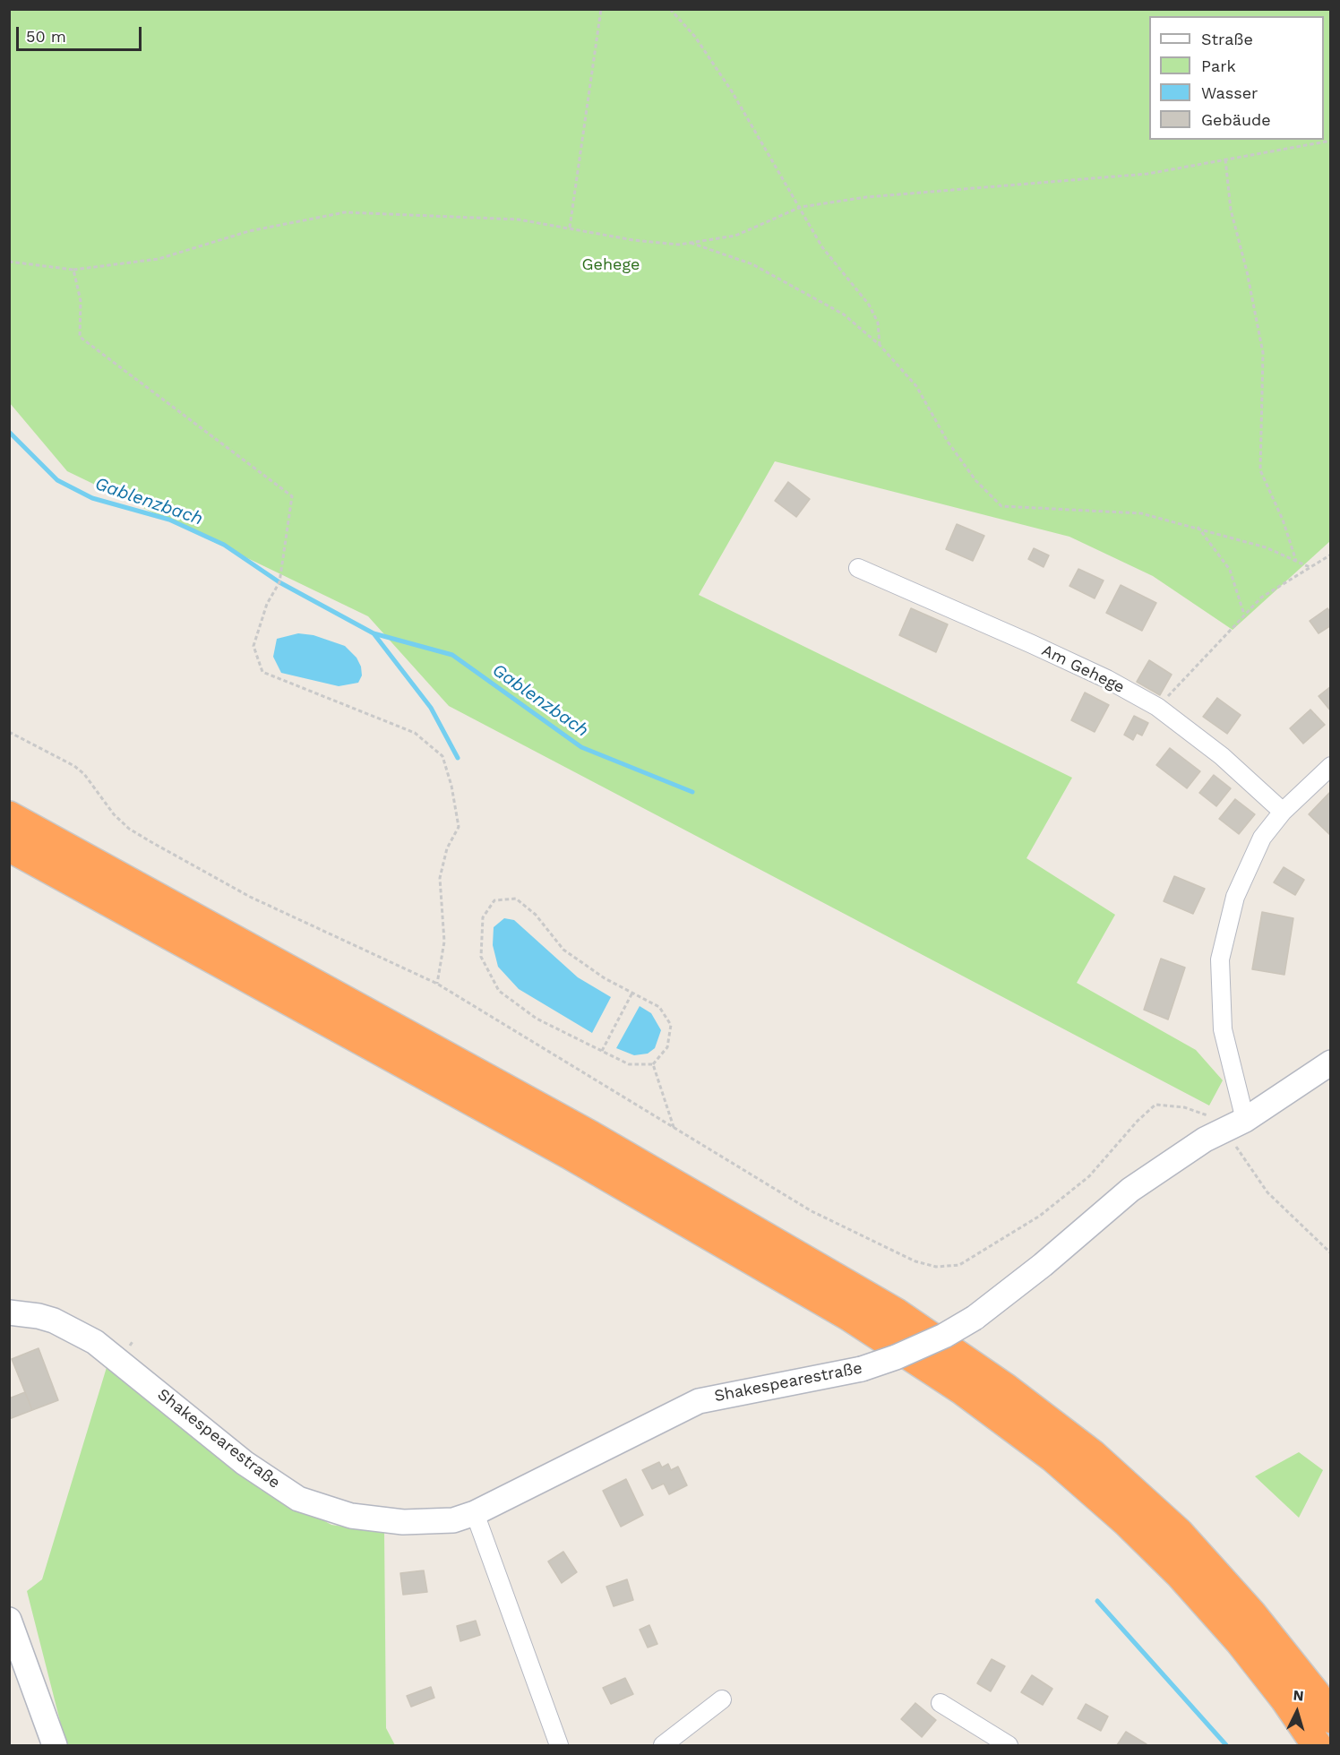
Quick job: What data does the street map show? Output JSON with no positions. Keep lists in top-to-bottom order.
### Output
{
  "streets": {
    "street": ["Am Gehege", "Shakespearestraße"]
  },
  "water": ["Gablenzbach"],
  "parks": ["Gehege"],
  "legend": [
    "Straße",
    "Park",
    "Wasser",
    "Gebäude"
  ],
  "scale_bar": "50 m",
  "north": "top"
}
